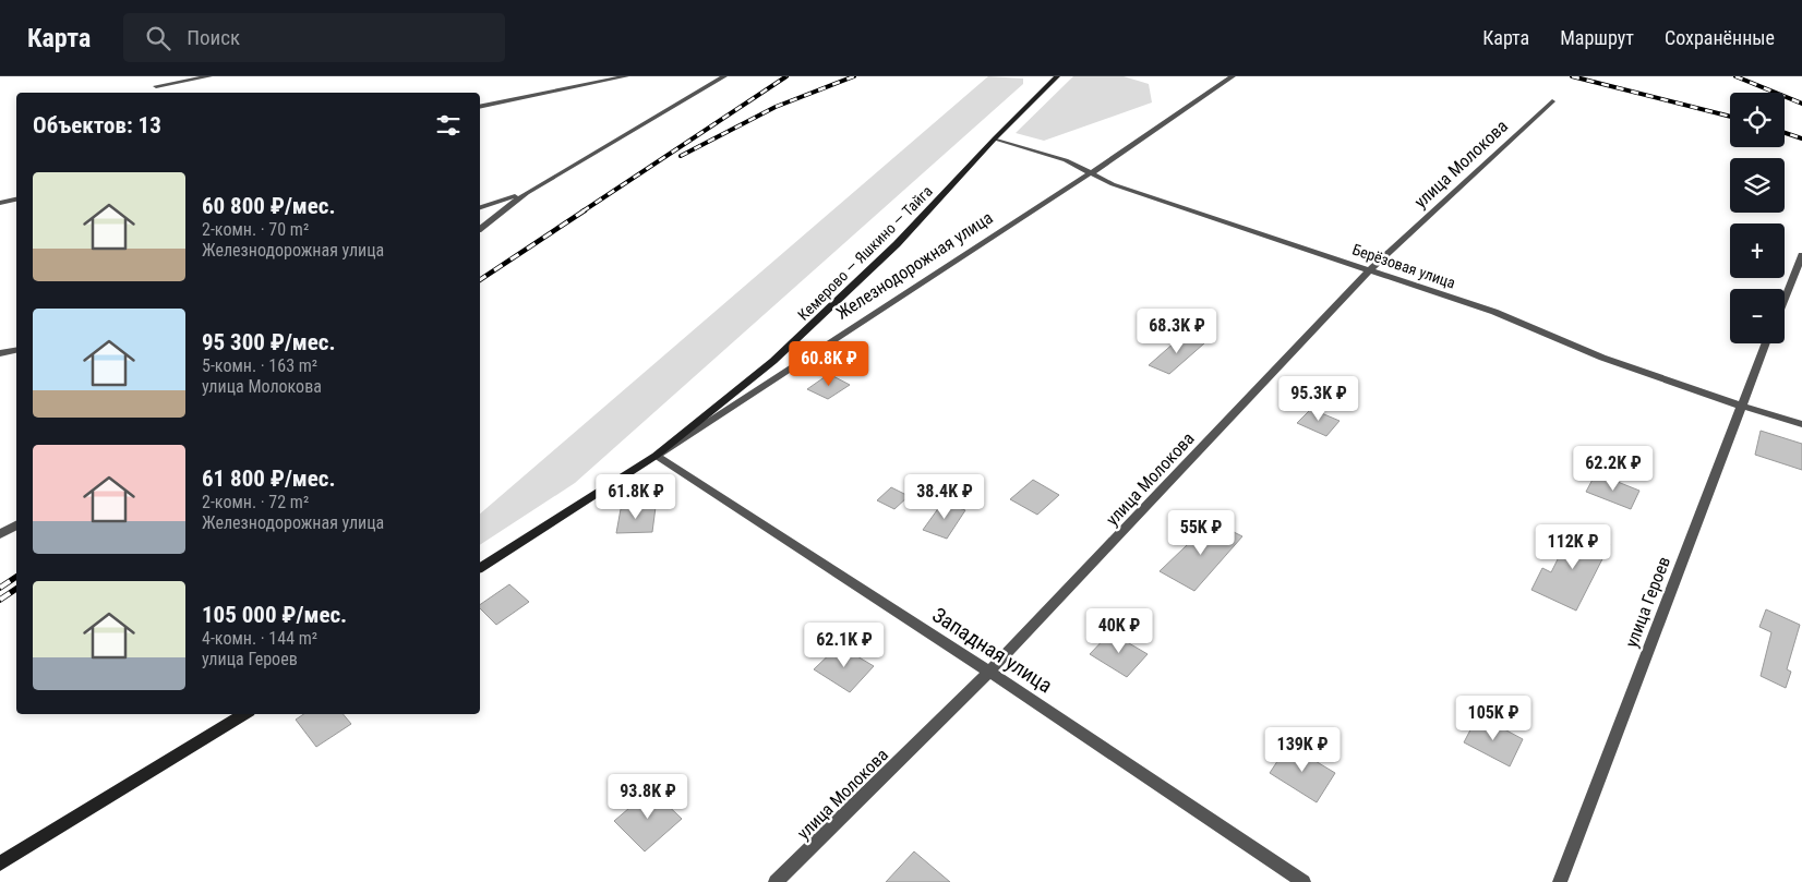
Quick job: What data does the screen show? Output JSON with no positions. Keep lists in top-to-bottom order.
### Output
{
  "streets": {
    "main road": ["Кемерово — Яшкино — Тайга", "Железнодорожная улица"],
    "street": [
      "улица Молокова",
      "Берёзовая улица",
      "улица Героев",
      "Западная улица"
    ]
  },
  "crossings": [
    ["улица Молокова", "Берёзовая улица"],
    ["улица Молокова", "Западная улица"],
    ["Кемерово — Яшкино — Тайга", "Железнодорожная улица"],
    ["Кемерово — Яшкино — Тайга", "Берёзовая улица"],
    ["Кемерово — Яшкино — Тайга", "Западная улица"],
    ["Железнодорожная улица", "Берёзовая улица"],
    ["Железнодорожная улица", "Западная улица"],
    ["Берёзовая улица", "улица Героев"]
  ],
  "page": {
    "header": "Карта",
    "search": "Поиск",
    "nav": ["Карта", "Маршрут", "Сохранённые"],
    "map_buttons": ["+", "−"],
    "heading": "Объектов: 13",
    "list": [
      {
        "name": "60 800 ₽/мес.",
        "note": "2-комн. · 70 m² · Железнодорожная улица"
      },
      {
        "name": "95 300 ₽/мес.",
        "note": "5-комн. · 163 m² · улица Молокова"
      },
      {
        "name": "61 800 ₽/мес.",
        "note": "2-комн. · 72 m² · Железнодорожная улица"
      },
      {
        "name": "105 000 ₽/мес.",
        "note": "4-комн. · 144 m² · улица Героев"
      }
    ],
    "price": [
      "68.3K ₽",
      "60.8K ₽",
      "95.3K ₽",
      "62.2K ₽",
      "61.8K ₽",
      "38.4K ₽",
      "55K ₽",
      "112K ₽",
      "40K ₽",
      "62.1K ₽",
      "105K ₽",
      "139K ₽",
      "93.8K ₽"
    ]
  }
}
